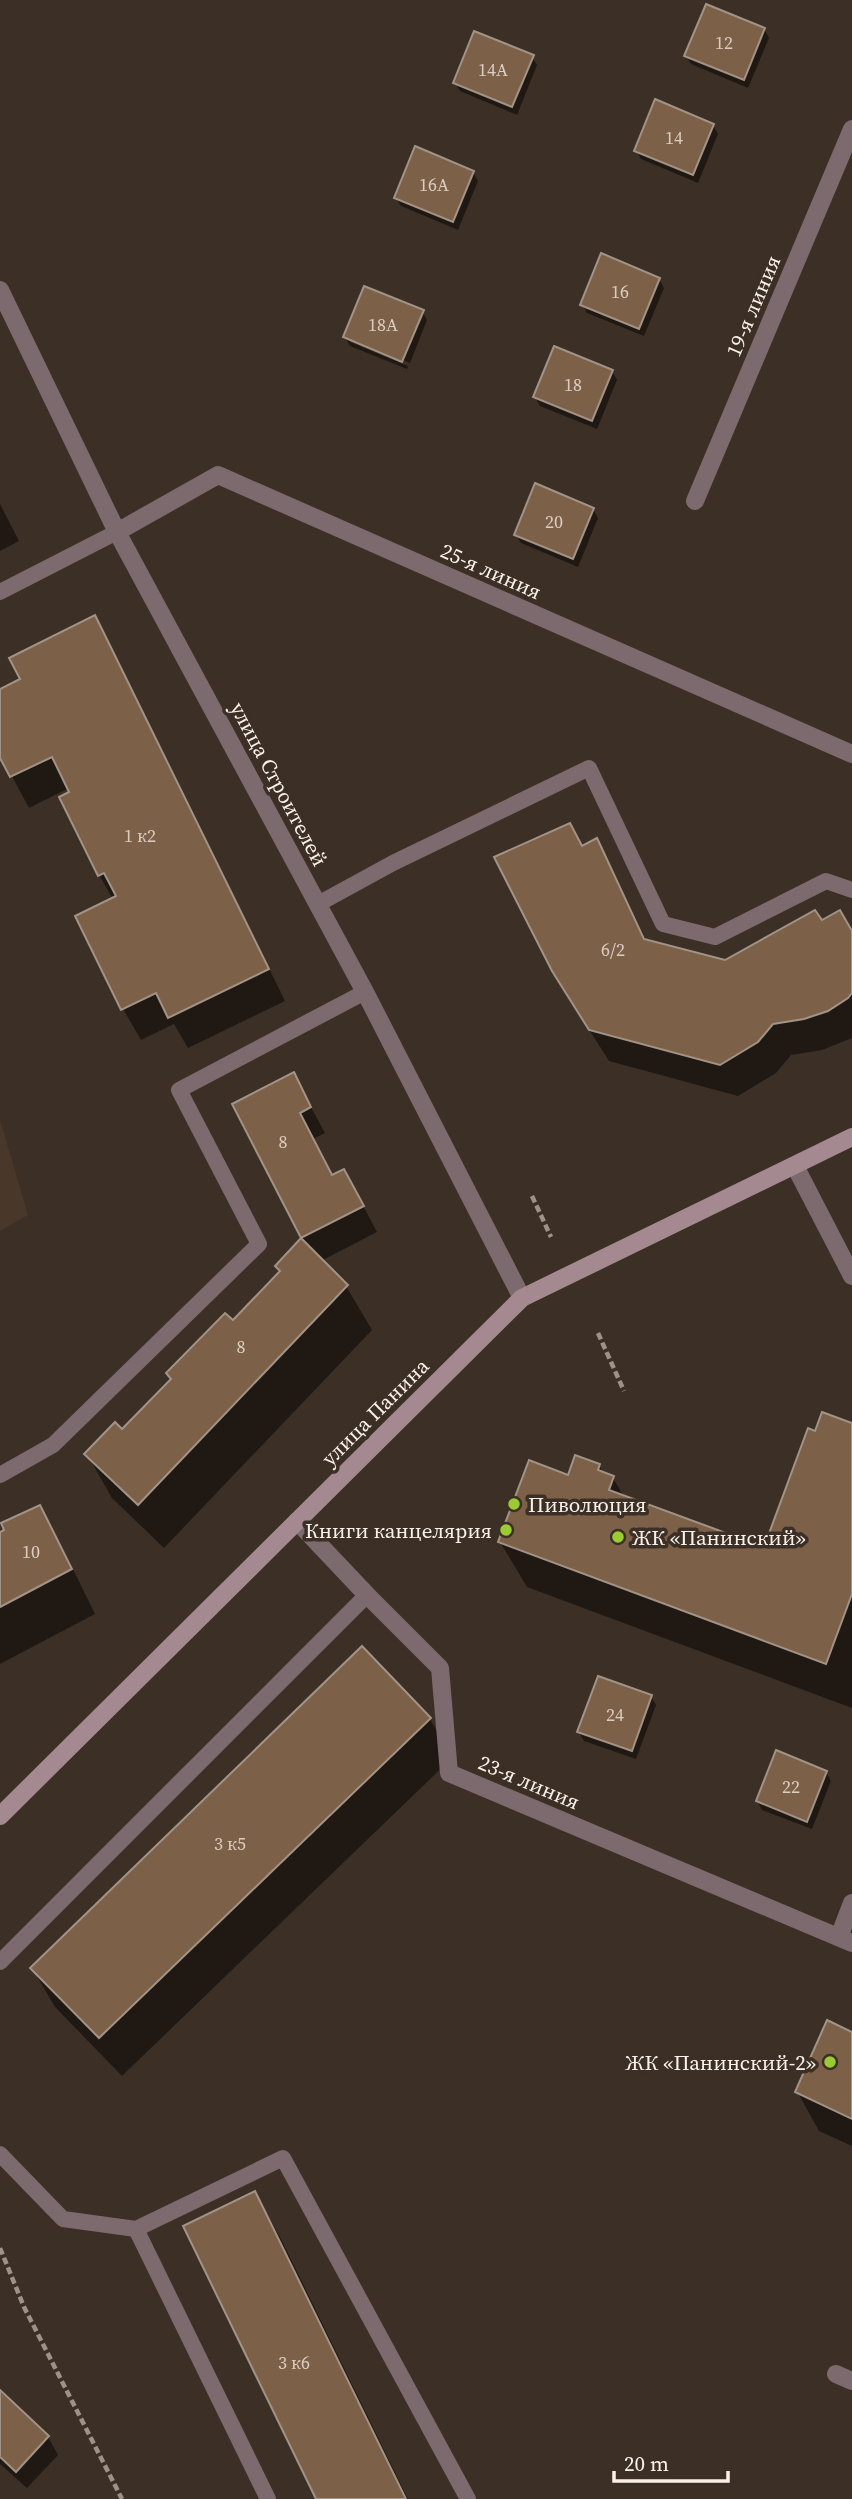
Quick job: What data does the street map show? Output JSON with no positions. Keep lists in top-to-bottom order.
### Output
{
  "streets": {
    "street": [
      "19-я линия",
      "25-я линия",
      "улица Строителей",
      "улица Панина",
      "23-я линия"
    ]
  },
  "crossings": [
    ["25-я линия", "улица Строителей"],
    ["улица Строителей", "улица Панина"],
    ["улица Панина", "23-я линия"]
  ],
  "places": [
    "Пиволюция",
    "Книги канцелярия",
    "ЖК «Панинский»",
    "ЖК «Панинский-2»"
  ],
  "house_numbers": [
    "12",
    "14А",
    "14",
    "16А",
    "16",
    "18А",
    "18",
    "20",
    "1 к2",
    "6/2",
    "8",
    "8",
    "10",
    "24",
    "22",
    "3 к5",
    "3 к6"
  ],
  "scale_bar": "20 m"
}
